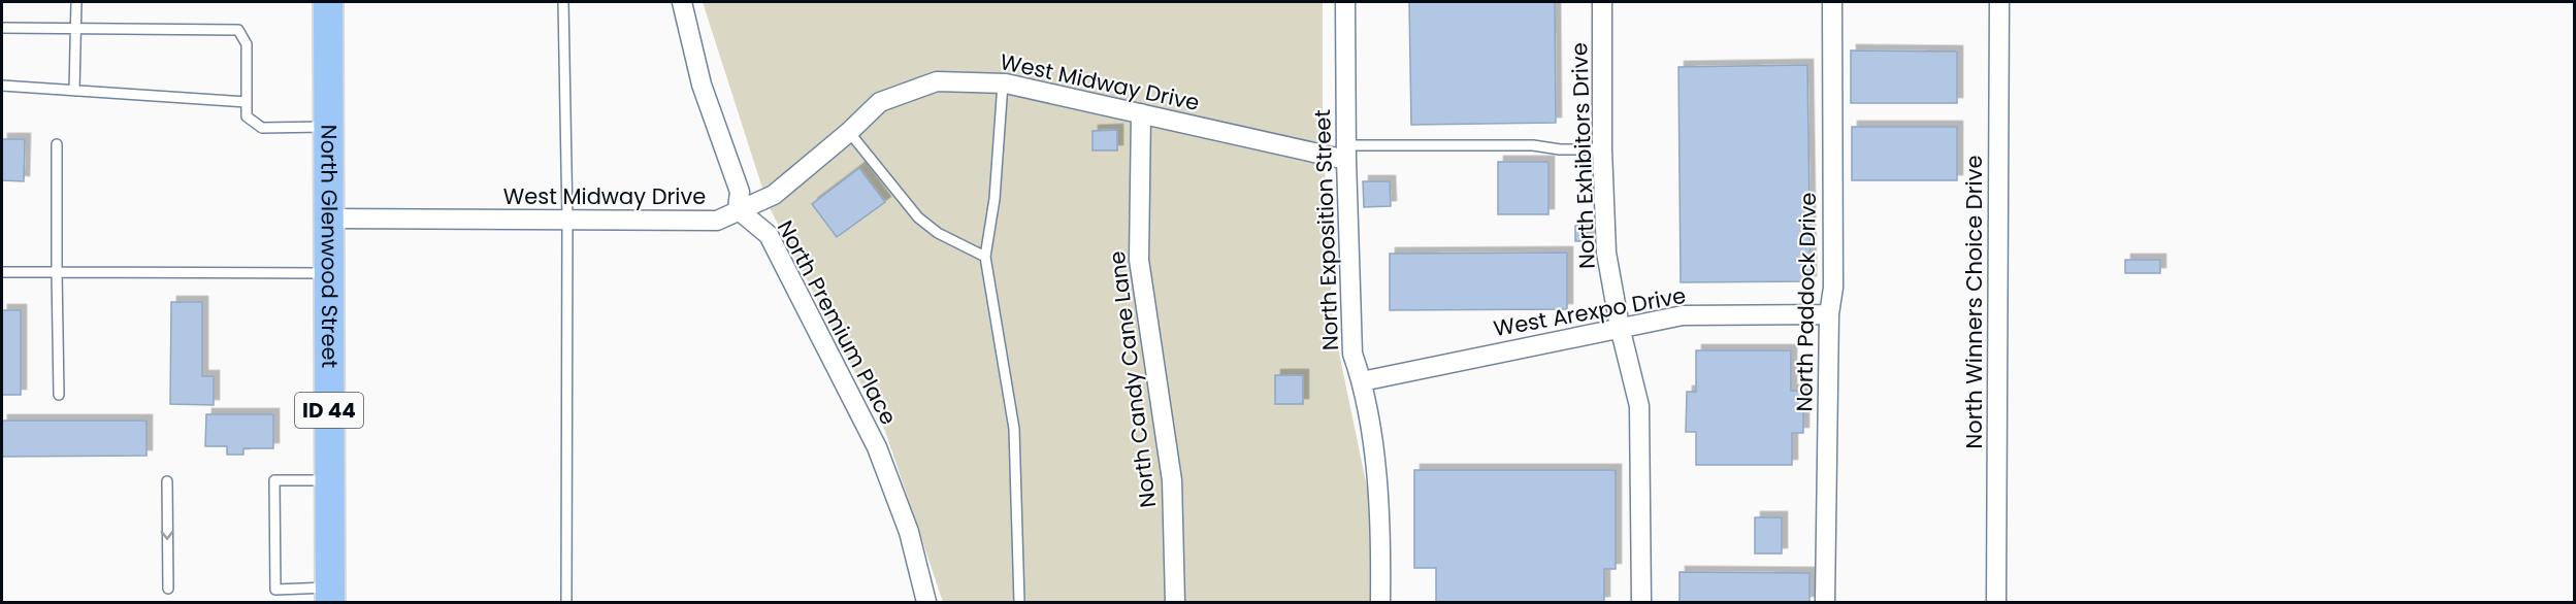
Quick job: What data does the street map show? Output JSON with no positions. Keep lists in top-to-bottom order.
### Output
{
  "streets": {
    "main road": ["North Glenwood Street", "ID 44"],
    "street": [
      "West Midway Drive",
      "North Exhibitors Drive",
      "North Exposition Street",
      "North Paddock Drive",
      "North Winners Choice Drive",
      "West Arexpo Drive",
      "North Premium Place",
      "North Candy Cane Lane"
    ]
  },
  "crossings": [
    ["West Midway Drive", "North Exposition Street"],
    ["West Midway Drive", "North Glenwood Street"],
    ["West Midway Drive", "North Premium Place"],
    ["West Midway Drive", "North Candy Cane Lane"],
    ["North Exhibitors Drive", "West Arexpo Drive"],
    ["North Exposition Street", "West Arexpo Drive"],
    ["North Paddock Drive", "West Arexpo Drive"]
  ]
}
